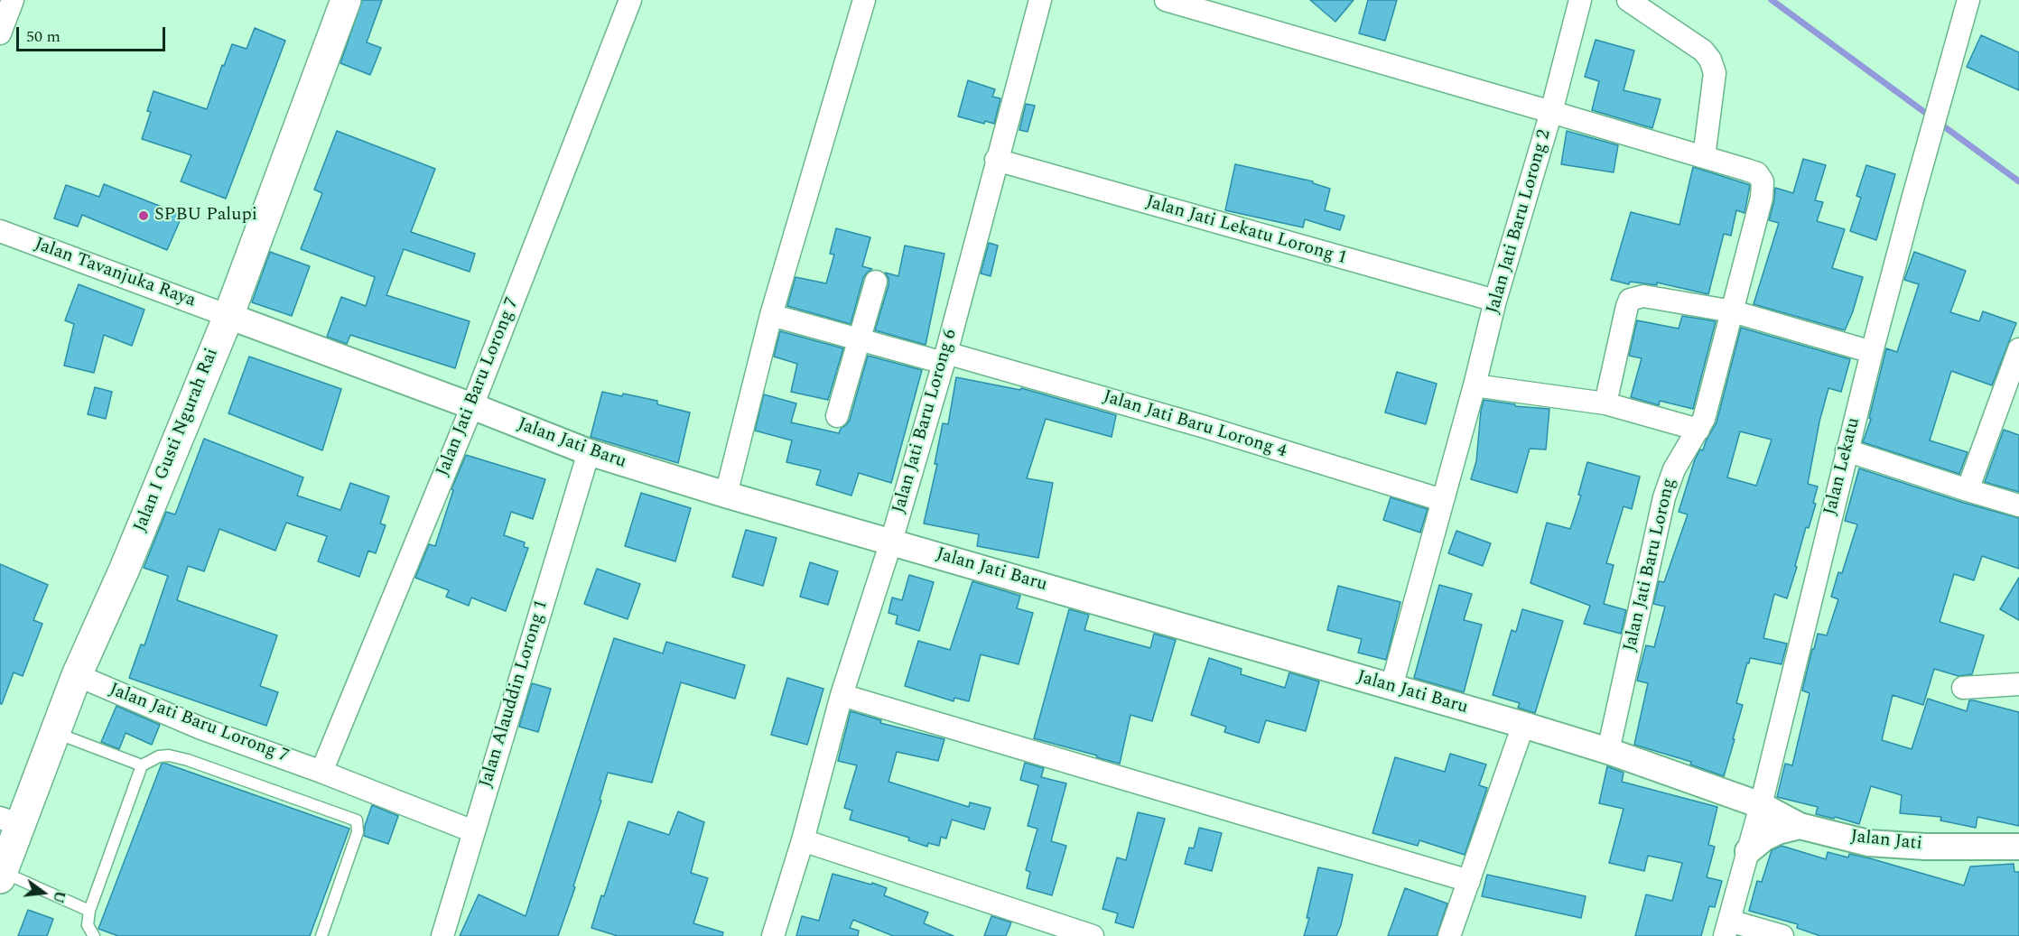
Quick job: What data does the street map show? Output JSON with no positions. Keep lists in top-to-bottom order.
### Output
{
  "streets": {
    "main road": ["Jalan I Gusti Ngurah Rai"],
    "street": [
      "Jalan Jati Baru Lorong 2",
      "Jalan Jati Lekatu Lorong 1",
      "Jalan Tavanjuka Raya",
      "Jalan Jati Baru Lorong 7",
      "Jalan Jati Baru Lorong 6",
      "Jalan Jati Baru Lorong 4",
      "Jalan Jati Baru",
      "Jalan Lekatu",
      "Jalan Jati Baru Lorong",
      "Jalan Alauddin Lorong 1",
      "Jalan Jati"
    ]
  },
  "crossings": [
    ["Jalan Jati Baru Lorong 2", "Jalan Jati Lekatu Lorong 1"],
    ["Jalan Jati Baru Lorong 2", "Jalan Jati Baru Lorong 4"],
    ["Jalan Jati Baru Lorong 2", "Jalan Jati Baru"],
    ["Jalan Jati Lekatu Lorong 1", "Jalan Jati Baru Lorong 6"],
    ["Jalan Tavanjuka Raya", "Jalan I Gusti Ngurah Rai"],
    ["Jalan Tavanjuka Raya", "Jalan Jati Baru"],
    ["Jalan Jati Baru Lorong 7", "Jalan I Gusti Ngurah Rai"],
    ["Jalan Jati Baru Lorong 7", "Jalan Jati Baru"],
    ["Jalan Jati Baru Lorong 7", "Jalan Alauddin Lorong 1"],
    ["Jalan Jati Baru Lorong 6", "Jalan Jati Baru Lorong 4"],
    ["Jalan Jati Baru Lorong 6", "Jalan Jati Baru"],
    ["Jalan I Gusti Ngurah Rai", "Jalan Jati Baru"],
    ["Jalan Jati Baru", "Jalan Lekatu"],
    ["Jalan Jati Baru", "Jalan Jati Baru Lorong"],
    ["Jalan Jati Baru", "Jalan Alauddin Lorong 1"],
    ["Jalan Jati Baru", "Jalan Jati"],
    ["Jalan Lekatu", "Jalan Jati"]
  ],
  "places": ["SPBU Palupi"],
  "scale_bar": "50 m",
  "north": "right"
}
